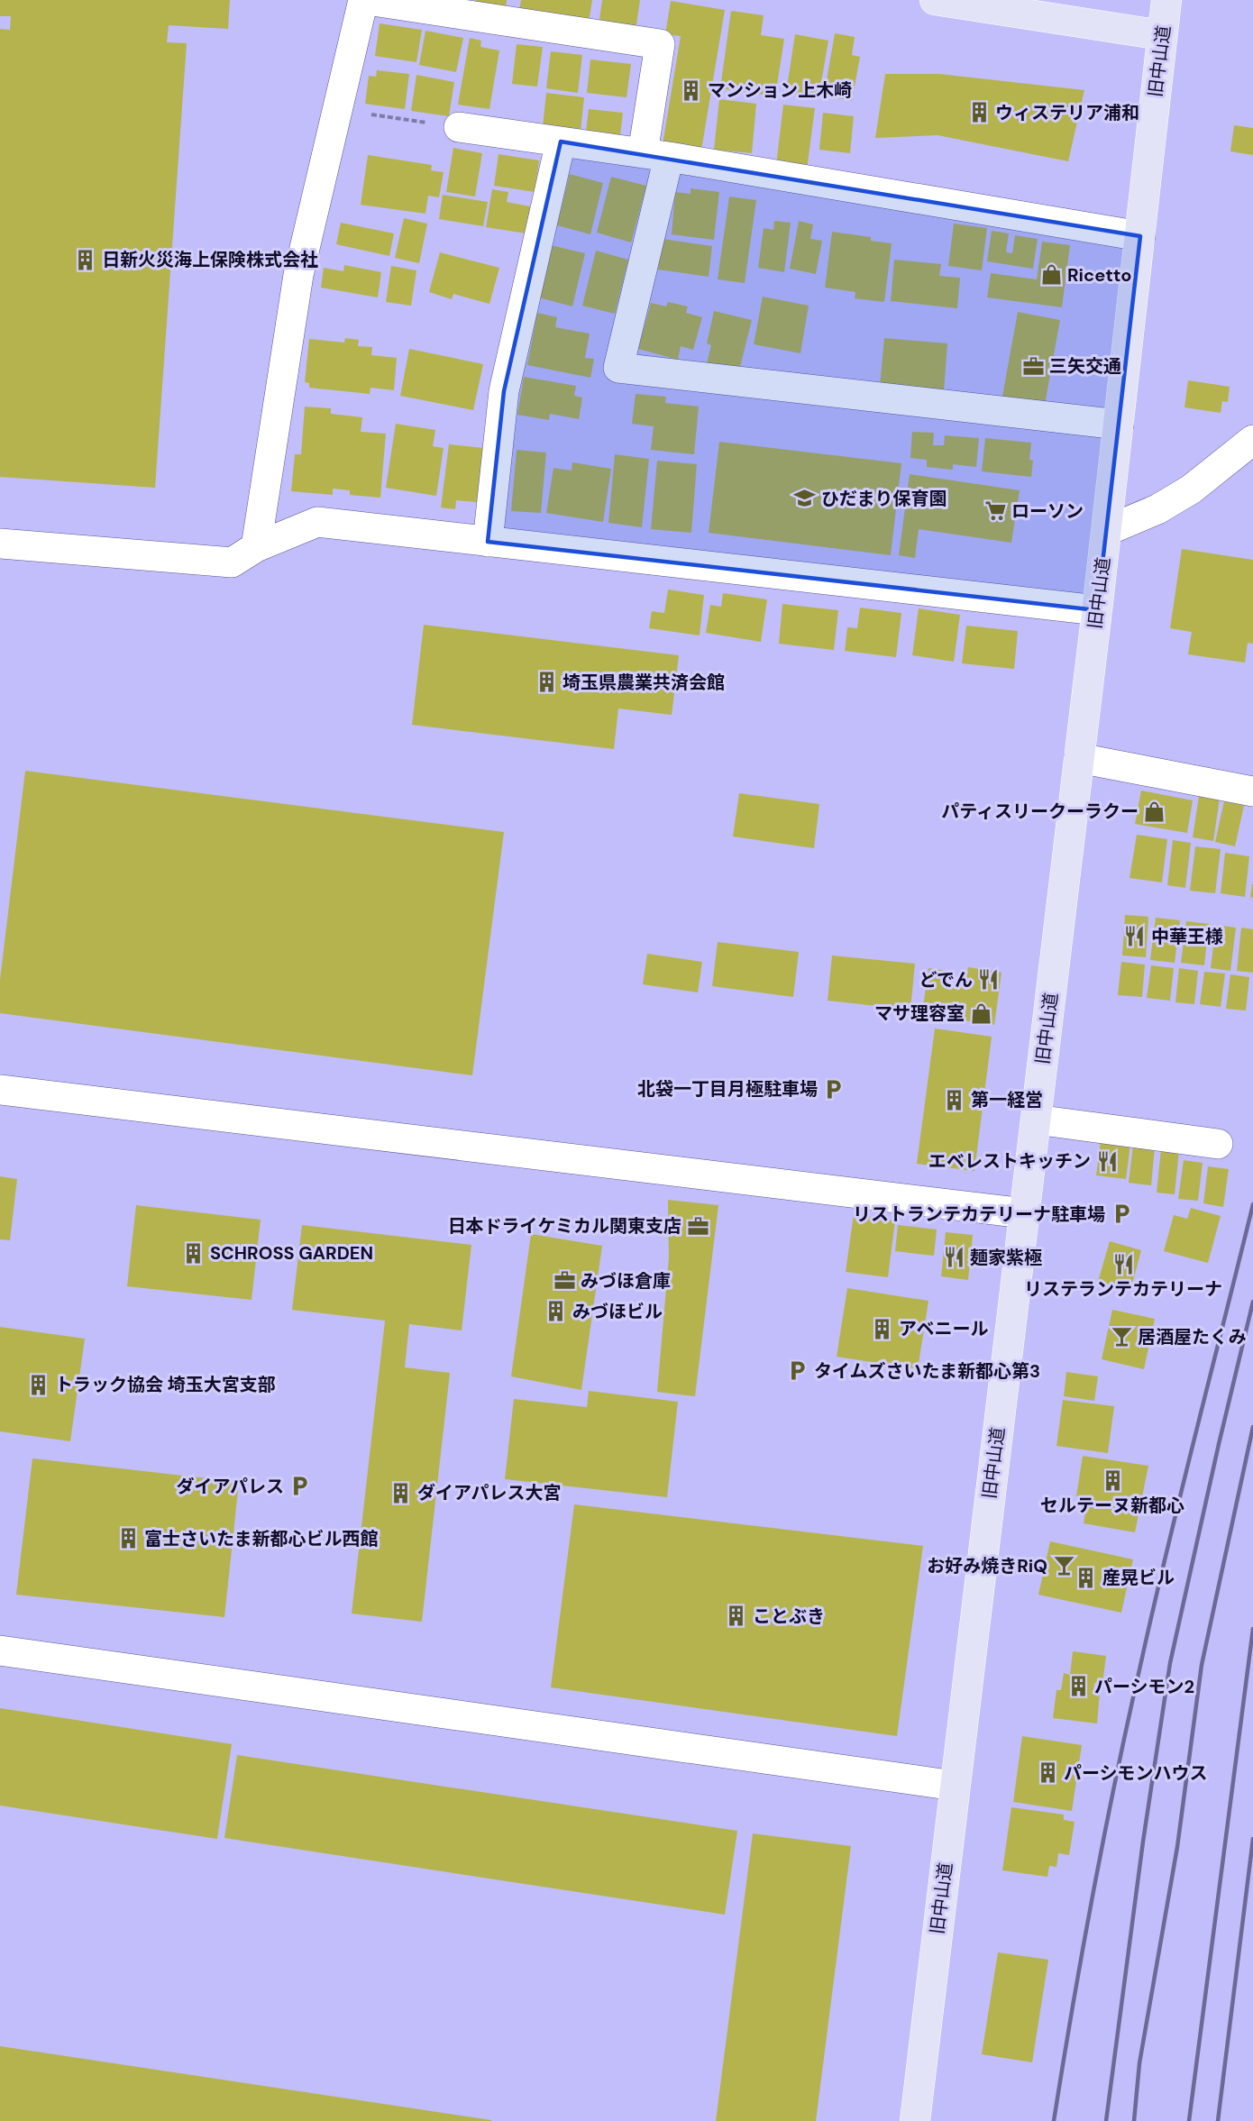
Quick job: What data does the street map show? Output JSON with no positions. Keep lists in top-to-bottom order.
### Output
{
  "streets": {
    "main road": ["旧中山道"]
  },
  "places": {
    "building": [
      "マンション上木崎",
      "ウィステリア浦和",
      "日新火災海上保険株式会社",
      "埼玉県農業共済会館",
      "第一経営",
      "SCHROSS GARDEN",
      "みづほビル",
      "アベニール",
      "トラック協会 埼玉大宮支部",
      "セルテーヌ新都心",
      "ダイアパレス大宮",
      "富士さいたま新都心ビル西館",
      "産晃ビル",
      "ことぶき",
      "パーシモン2",
      "パーシモンハウス"
    ],
    "shop": ["Ricetto", "パティスリークーラクー", "マサ理容室"],
    "office": ["三矢交通", "日本ドライケミカル関東支店", "みづほ倉庫"],
    "school or university": ["ひだまり保育園"],
    "supermarket": ["ローソン"],
    "restaurant": [
      "中華王様",
      "どでん",
      "エベレストキッチン",
      "麺家紫極",
      "リステランテカテリーナ"
    ],
    "parking": [
      "北袋一丁目月極駐車場",
      "リストランテカテリーナ駐車場",
      "タイムズさいたま新都心第3",
      "ダイアパレス"
    ],
    "bar": ["居酒屋たくみ", "お好み焼きRiQ"]
  }
}
